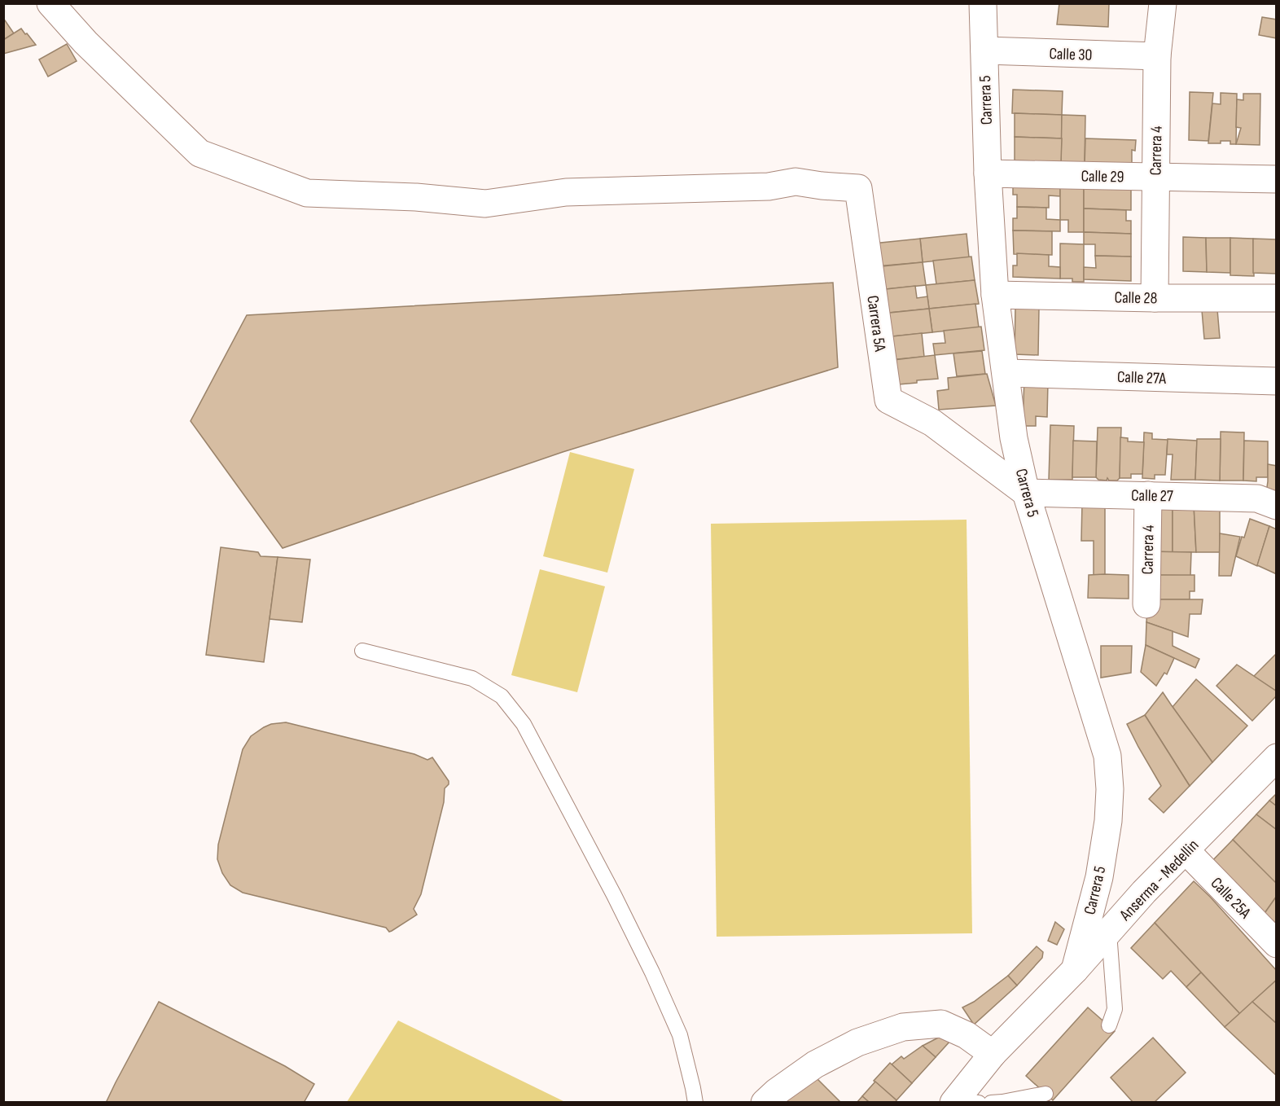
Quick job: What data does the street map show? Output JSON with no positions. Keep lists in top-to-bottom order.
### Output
{
  "streets": {
    "street": [
      "Calle 30",
      "Carrera 5",
      "Carrera 4",
      "Calle 29",
      "Calle 28",
      "Carrera 5A",
      "Calle 27A",
      "Calle 27",
      "Anserma - Medellin",
      "Calle 25A"
    ]
  },
  "crossings": [
    ["Calle 30", "Carrera 5"],
    ["Calle 30", "Carrera 4"],
    ["Carrera 5", "Calle 29"],
    ["Carrera 5", "Calle 28"],
    ["Carrera 5", "Calle 27A"],
    ["Carrera 5", "Calle 27"],
    ["Carrera 5", "Anserma - Medellin"],
    ["Carrera 4", "Calle 29"],
    ["Carrera 4", "Calle 28"],
    ["Carrera 4", "Calle 27"],
    ["Anserma - Medellin", "Calle 25A"]
  ]
}
